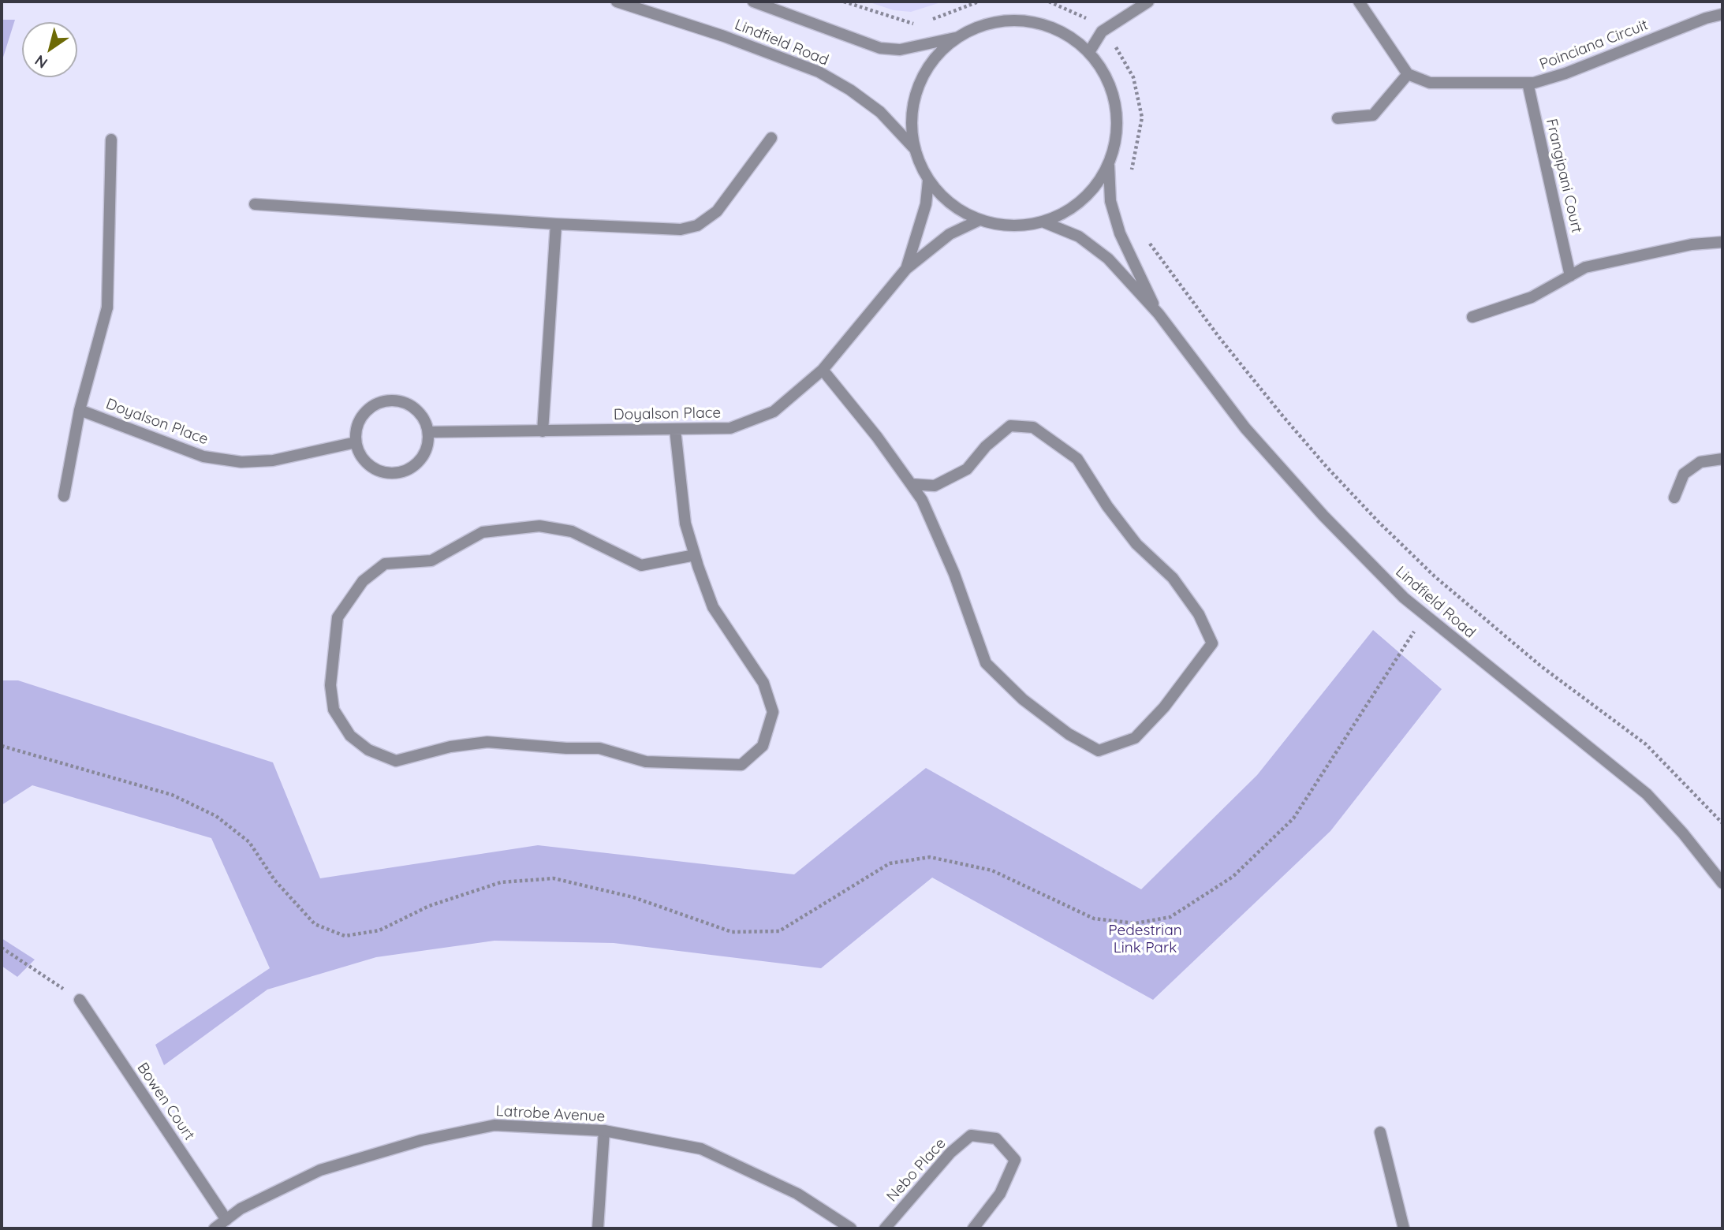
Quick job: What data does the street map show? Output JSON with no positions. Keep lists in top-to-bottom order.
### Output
{
  "streets": {
    "street": [
      "Lindfield Road",
      "Poinciana Circuit",
      "Frangipani Court",
      "Doyalson Place",
      "Bowen Court",
      "Latrobe Avenue",
      "Nebo Place"
    ]
  },
  "crossings": [
    ["Poinciana Circuit", "Frangipani Court"],
    ["Bowen Court", "Latrobe Avenue"]
  ],
  "parks": ["Pedestrian Link Park"],
  "north": "bottom left"
}
